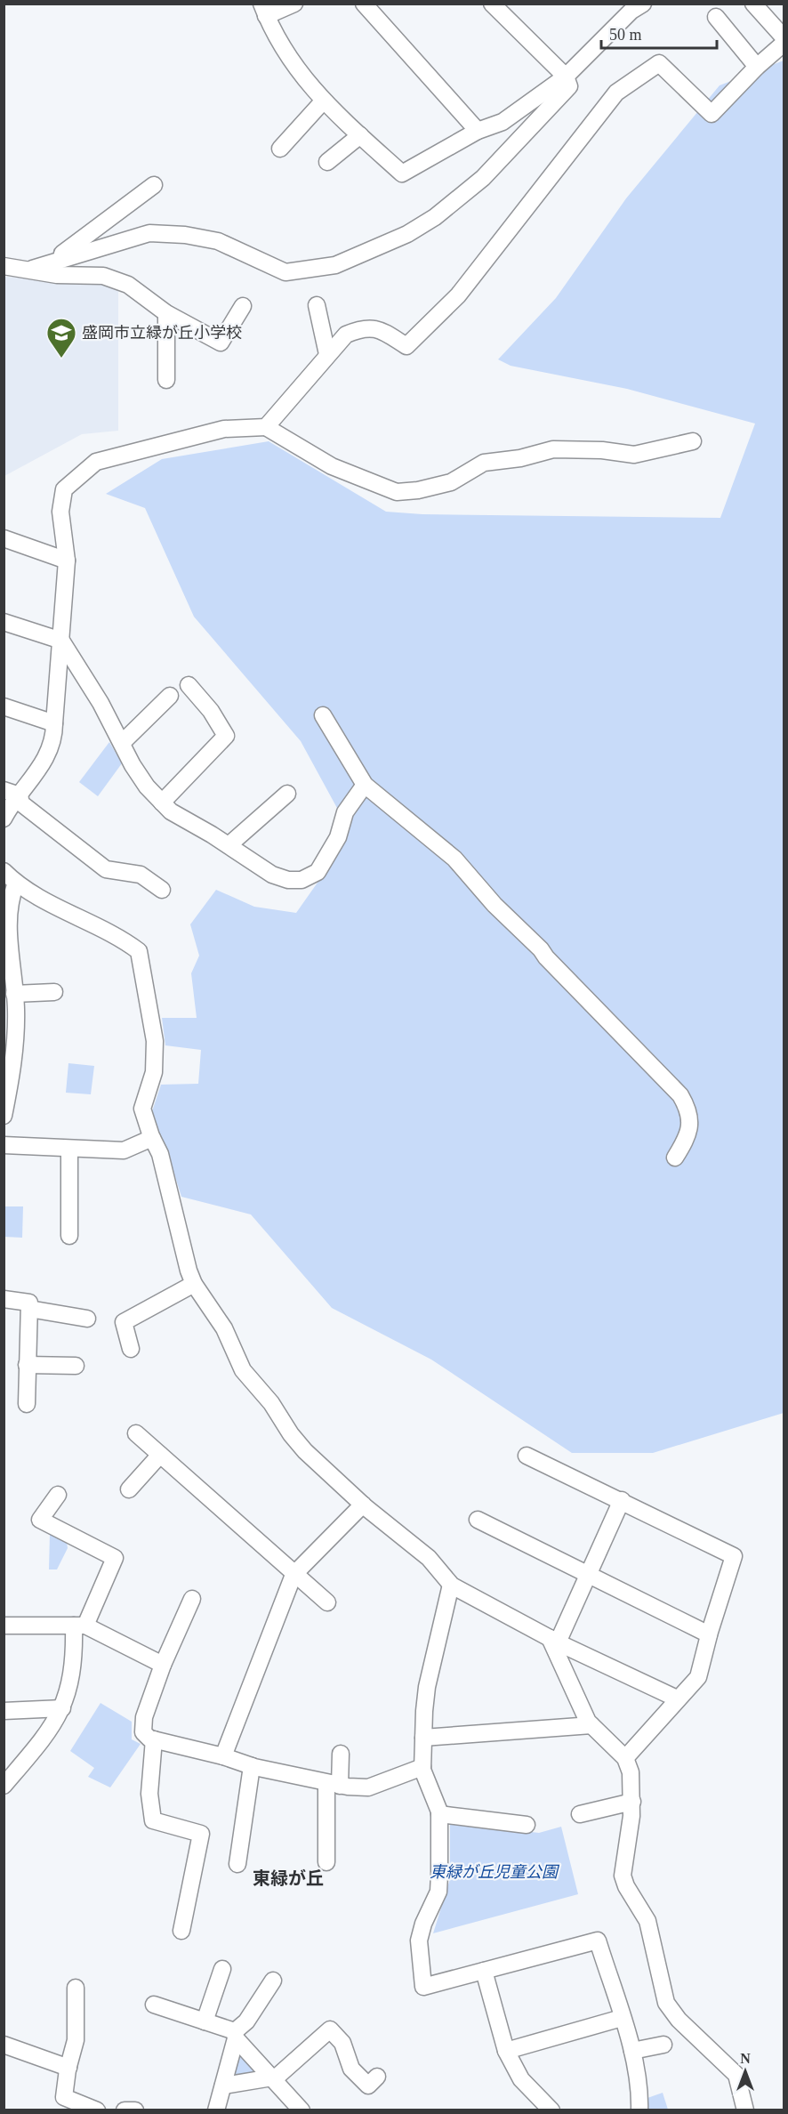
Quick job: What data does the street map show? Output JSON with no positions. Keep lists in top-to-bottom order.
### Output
{
  "districts": ["東緑が丘"],
  "parks": ["東緑が丘児童公園"],
  "places": {
    "school or university": ["盛岡市立緑が丘小学校"]
  },
  "scale_bar": "50 m",
  "north": "top"
}
